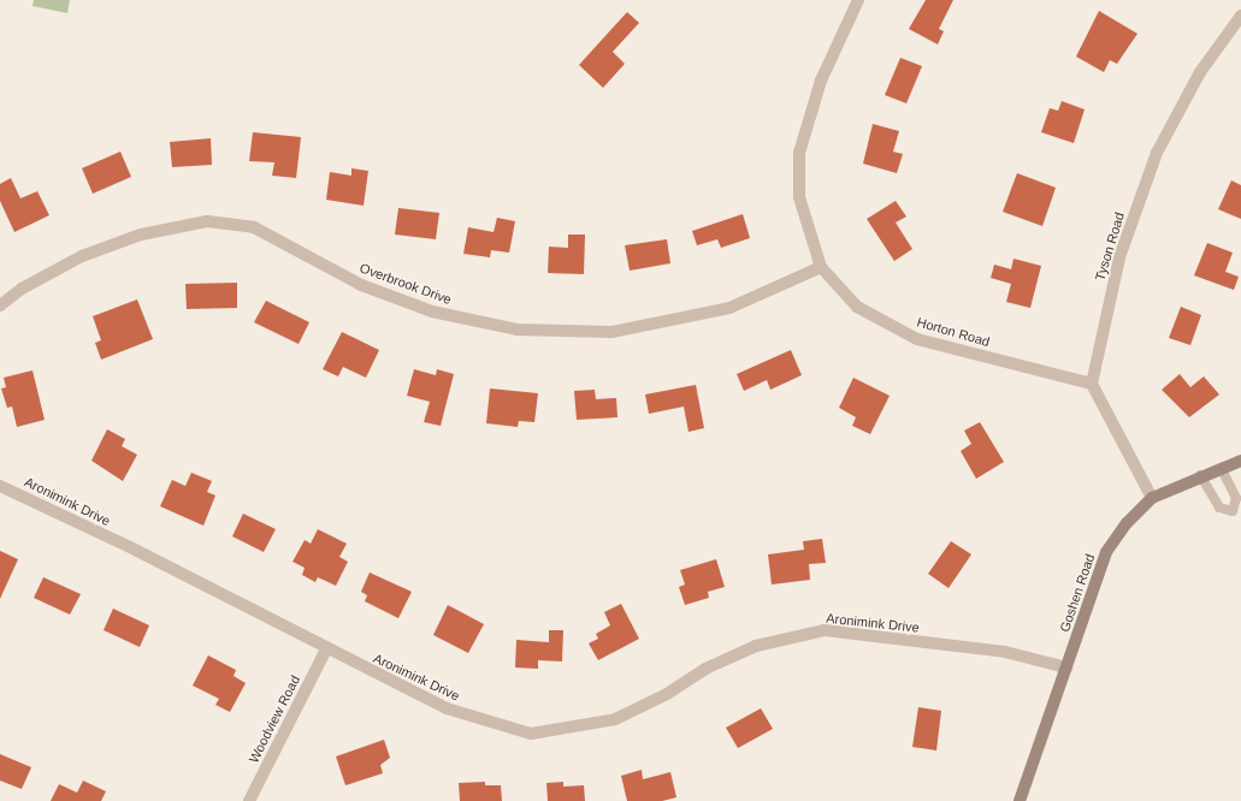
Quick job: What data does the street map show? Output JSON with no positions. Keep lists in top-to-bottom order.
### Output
{
  "streets": {
    "street": [
      "Tyson Road",
      "Overbrook Drive",
      "Horton Road",
      "Aronimink Drive",
      "Goshen Road",
      "Woodview Road"
    ]
  },
  "crossings": [
    ["Tyson Road", "Horton Road"],
    ["Overbrook Drive", "Horton Road"],
    ["Aronimink Drive", "Goshen Road"],
    ["Aronimink Drive", "Woodview Road"]
  ]
}
